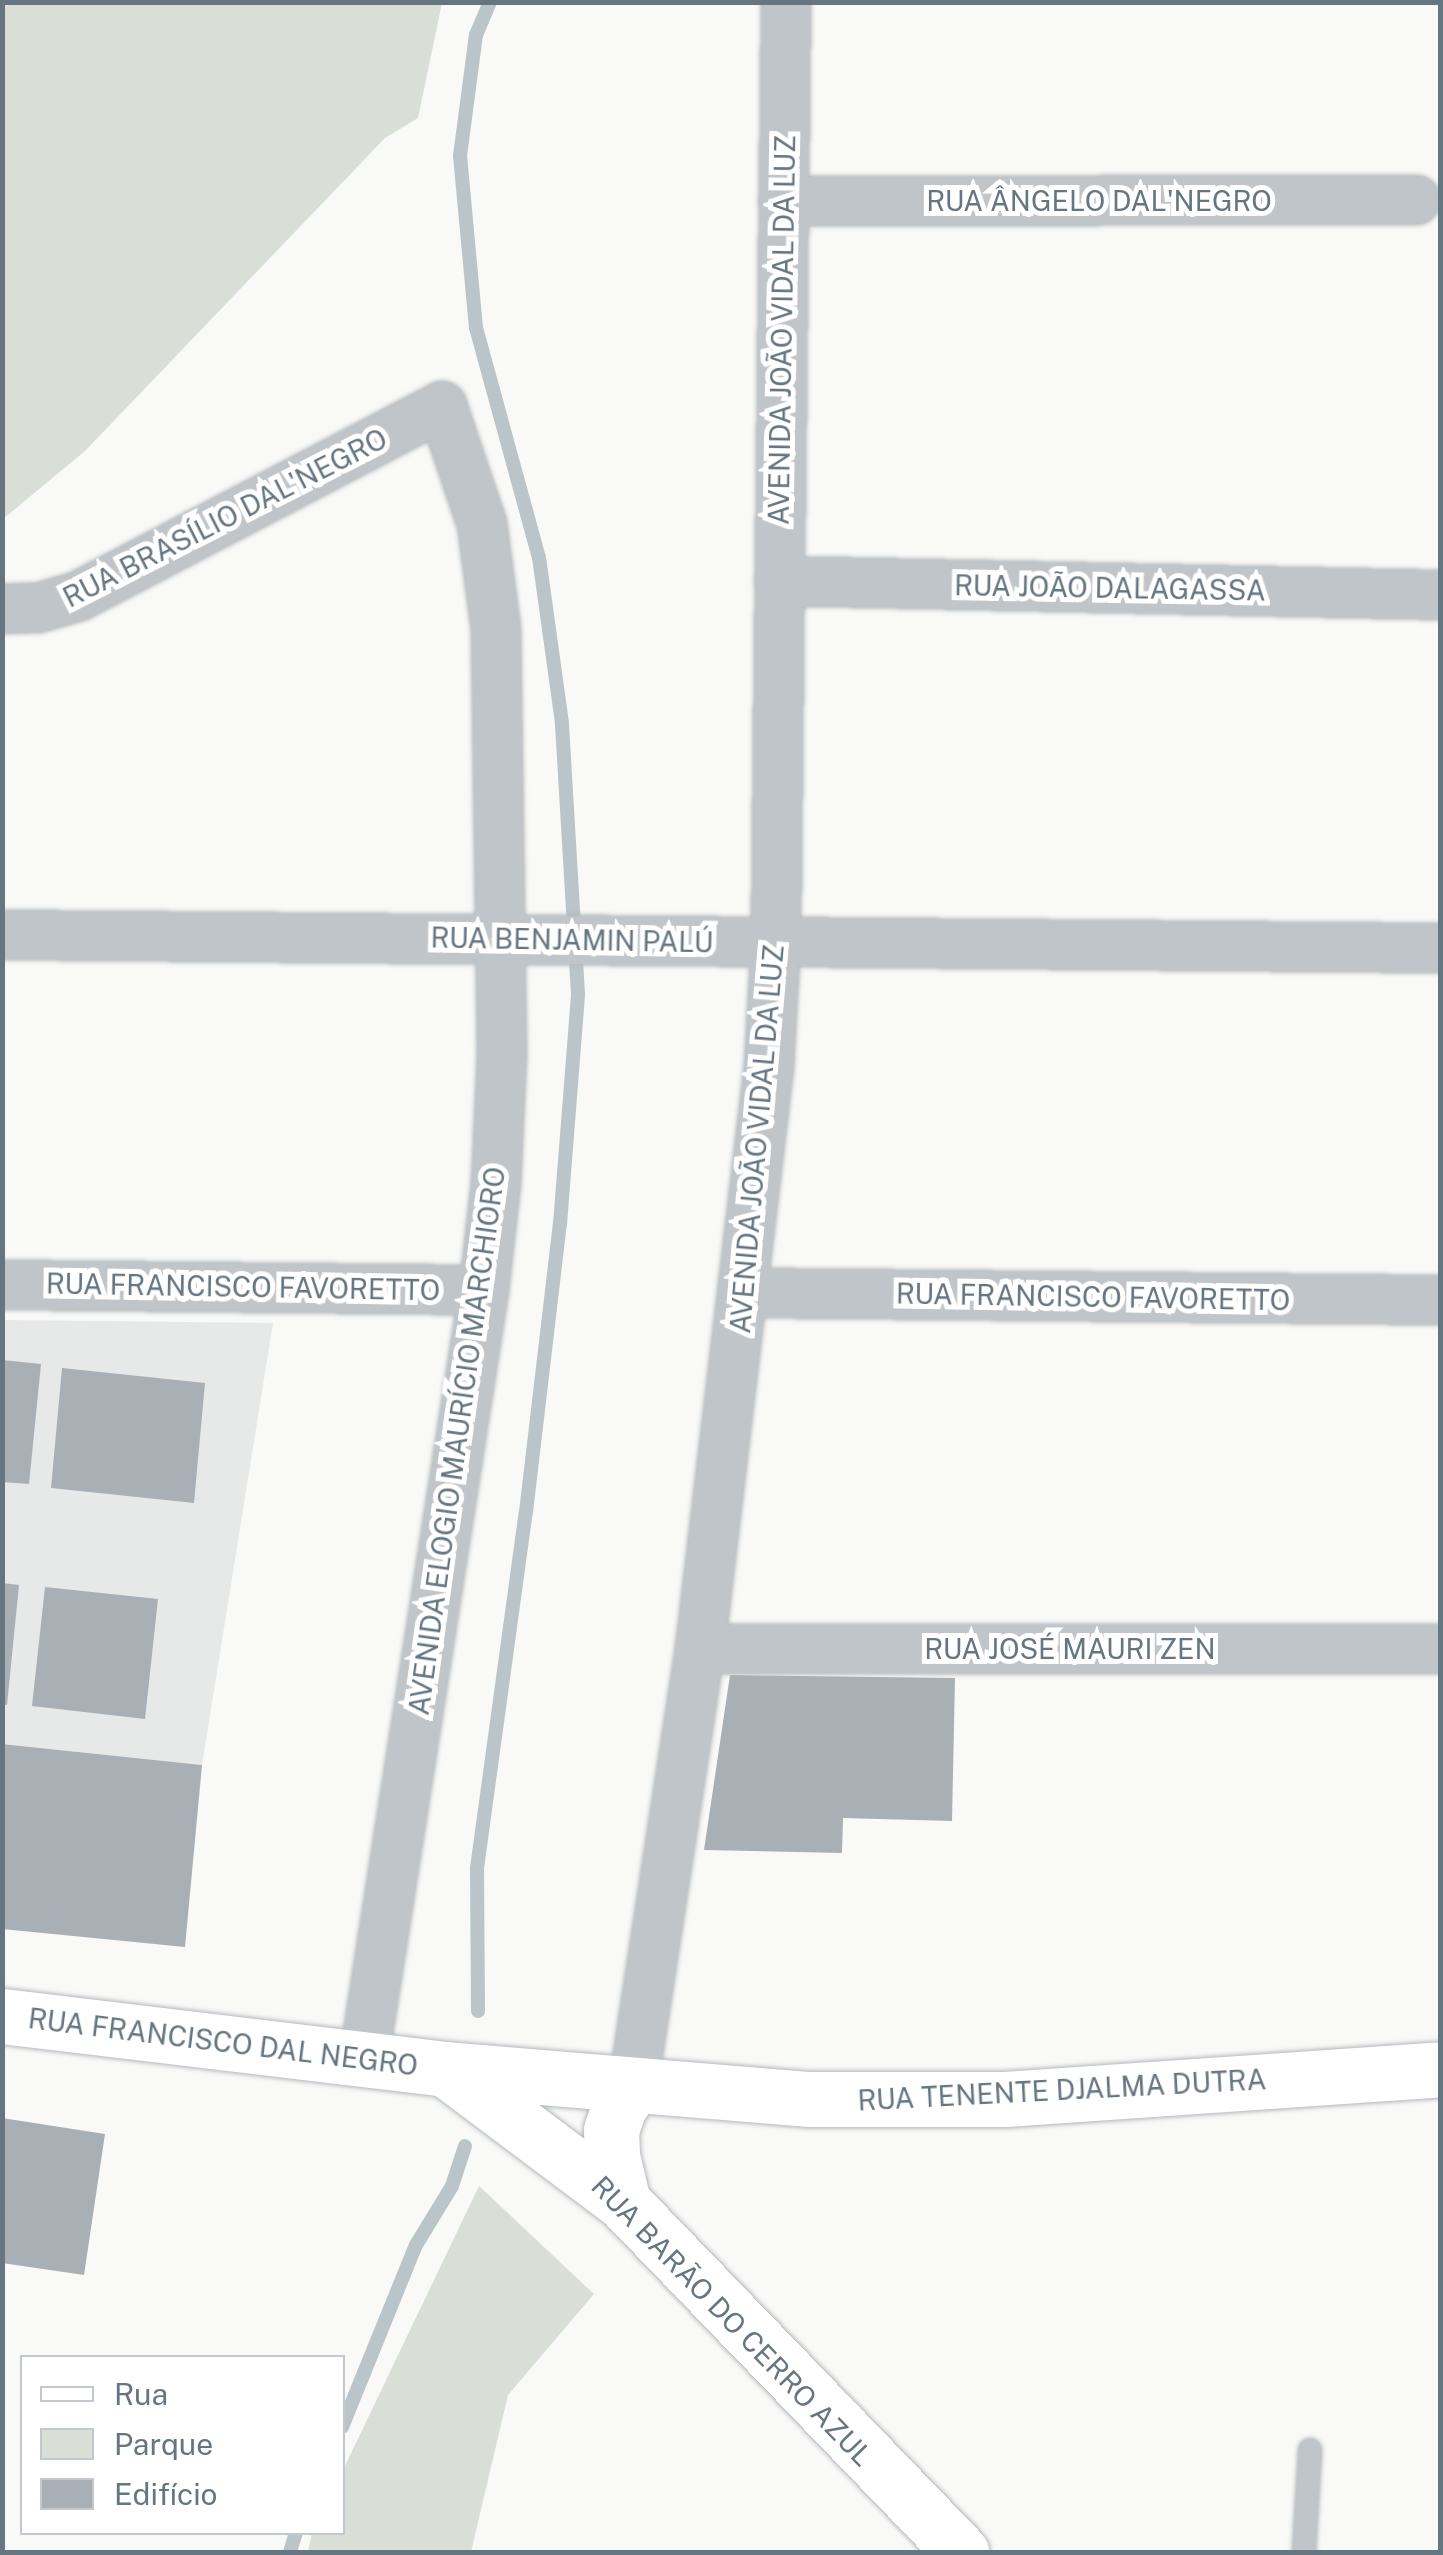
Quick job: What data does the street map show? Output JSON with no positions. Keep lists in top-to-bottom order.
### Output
{
  "streets": {
    "main road": ["RUA FRANCISCO DAL NEGRO", "RUA TENENTE DJALMA DUTRA", "RUA BARÃO DO CERRO AZUL"],
    "street": [
      "RUA ÂNGELO DAL'NEGRO",
      "AVENIDA JOÃO VIDAL DA LUZ",
      "RUA BRASÍLIO DAL'NEGRO",
      "RUA JOÃO DALAGASSA",
      "RUA BENJAMIN PALÚ",
      "RUA FRANCISCO FAVORETTO",
      "AVENIDA ELOGIO MAURÍCIO MARCHIORO",
      "RUA JOSÉ MAURI ZEN"
    ]
  },
  "crossings": [
    ["RUA ÂNGELO DAL'NEGRO", "AVENIDA JOÃO VIDAL DA LUZ"],
    ["AVENIDA JOÃO VIDAL DA LUZ", "RUA JOÃO DALAGASSA"],
    ["AVENIDA JOÃO VIDAL DA LUZ", "RUA BENJAMIN PALÚ"],
    ["AVENIDA JOÃO VIDAL DA LUZ", "RUA FRANCISCO FAVORETTO"],
    ["AVENIDA JOÃO VIDAL DA LUZ", "RUA JOSÉ MAURI ZEN"],
    ["AVENIDA JOÃO VIDAL DA LUZ", "RUA TENENTE DJALMA DUTRA"],
    ["RUA BRASÍLIO DAL'NEGRO", "AVENIDA ELOGIO MAURÍCIO MARCHIORO"],
    ["RUA BENJAMIN PALÚ", "AVENIDA ELOGIO MAURÍCIO MARCHIORO"],
    ["RUA FRANCISCO FAVORETTO", "AVENIDA ELOGIO MAURÍCIO MARCHIORO"],
    ["AVENIDA ELOGIO MAURÍCIO MARCHIORO", "RUA FRANCISCO DAL NEGRO"],
    ["RUA FRANCISCO DAL NEGRO", "RUA TENENTE DJALMA DUTRA"],
    ["RUA FRANCISCO DAL NEGRO", "RUA BARÃO DO CERRO AZUL"],
    ["RUA TENENTE DJALMA DUTRA", "RUA BARÃO DO CERRO AZUL"]
  ],
  "legend": ["Rua", "Parque", "Edifício"]
}
